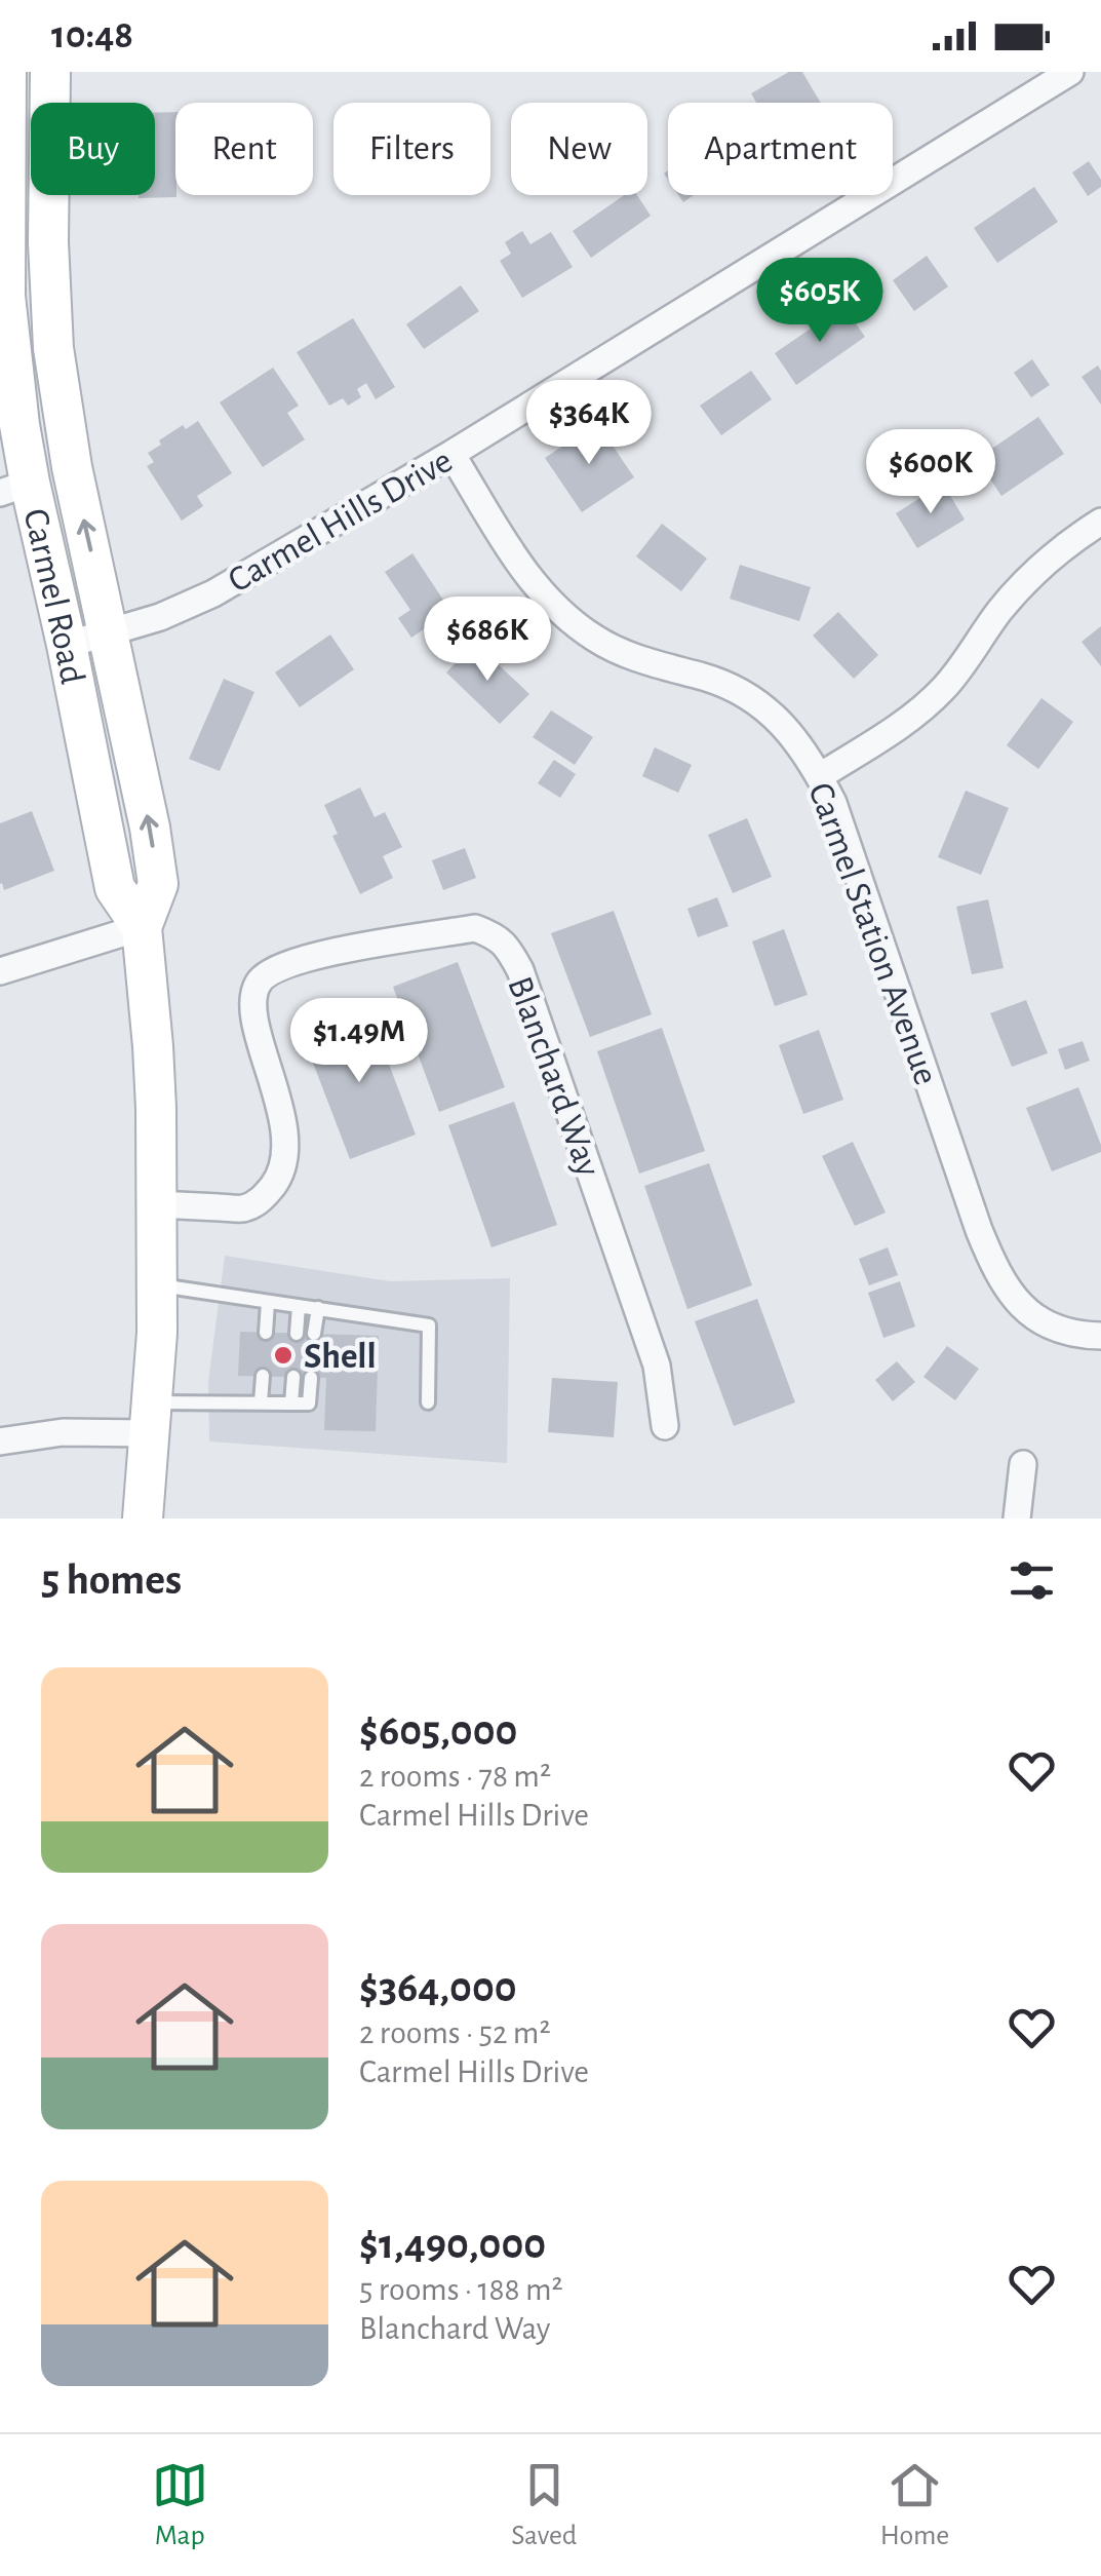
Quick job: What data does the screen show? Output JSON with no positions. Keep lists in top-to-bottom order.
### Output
{
  "streets": {
    "main road": ["Carmel Road"],
    "street": ["Carmel Hills Drive", "Carmel Station Avenue", "Blanchard Way"]
  },
  "crossings": [
    ["Carmel Hills Drive", "Carmel Road"],
    ["Carmel Hills Drive", "Carmel Station Avenue"],
    ["Carmel Road", "Blanchard Way"]
  ],
  "places": ["Shell"],
  "page": {
    "status": "10:48",
    "chip": [
      "Buy",
      "Rent",
      "Filters",
      "New",
      "Apartment"
    ],
    "price": [
      "$605K",
      "$364K",
      "$600K",
      "$686K",
      "$1.49M"
    ],
    "heading": "5 homes",
    "list": [
      {
        "name": "$605,000",
        "note": "2 rooms · 78 m² · Carmel Hills Drive"
      },
      {
        "name": "$364,000",
        "note": "2 rooms · 52 m² · Carmel Hills Drive"
      },
      {
        "name": "$1,490,000",
        "note": "5 rooms · 188 m² · Blanchard Way"
      }
    ],
    "tabs": ["Map", "Saved", "Home"]
  }
}
